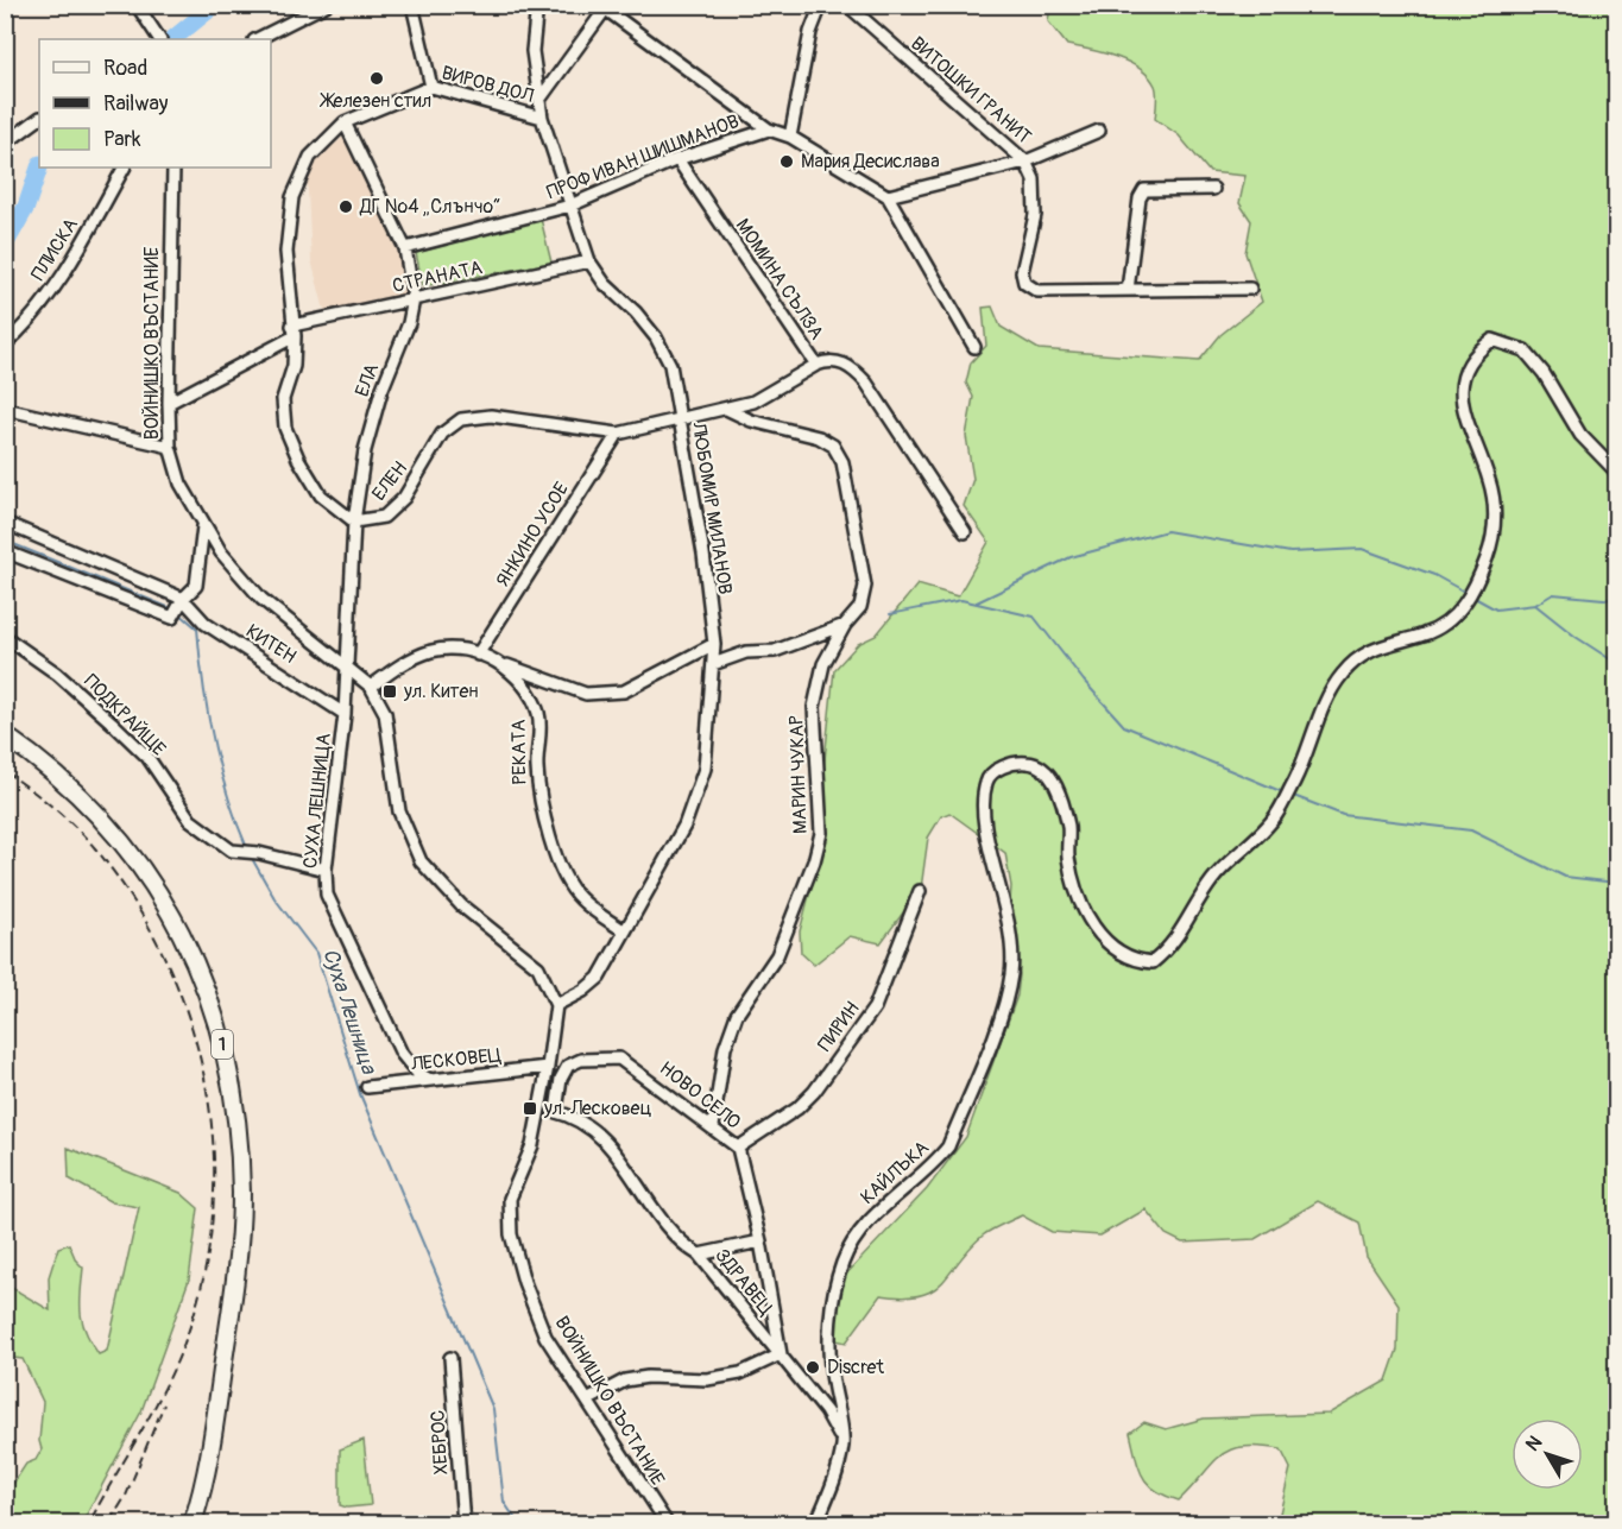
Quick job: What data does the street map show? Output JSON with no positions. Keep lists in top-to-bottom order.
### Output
{
  "streets": {
    "highway": ["1"],
    "street": [
      "ВИРОВ ДОЛ",
      "ВИТОШКИ ГРАНИТ",
      "ПРОФ ИВАН ШИШМАНОВ",
      "ПЛИСКА",
      "СТРАНАТА",
      "МОМИНА СЪЛЗА",
      "ВОЙНИШКО ВЪСТАНИЕ",
      "ЕЛА",
      "ЕЛЕН",
      "ЛЮБОМИР МИЛАНОВ",
      "ЯНКИНО УСОЕ",
      "КИТЕН",
      "ПОДКРАЙЩЕ",
      "РЕКАТА",
      "МАРИН ЧУКАР",
      "СУХА ЛЕШНИЦА",
      "ПИРИН",
      "ЛЕСКОВЕЦ",
      "НОВО СЕЛО",
      "КАЙЛЪКА",
      "ЗДРАВЕЦ",
      "ХЕБРОС"
    ]
  },
  "crossings": [
    ["ВИРОВ ДОЛ", "ЕЛА"],
    ["ВИРОВ ДОЛ", "ЛЮБОМИР МИЛАНОВ"],
    ["ПРОФ ИВАН ШИШМАНОВ", "МОМИНА СЪЛЗА"],
    ["ПРОФ ИВАН ШИШМАНОВ", "ЕЛА"],
    ["ПРОФ ИВАН ШИШМАНОВ", "ЛЮБОМИР МИЛАНОВ"],
    ["СТРАНАТА", "ВОЙНИШКО ВЪСТАНИЕ"],
    ["СТРАНАТА", "ЕЛА"],
    ["СТРАНАТА", "ЛЮБОМИР МИЛАНОВ"],
    ["МОМИНА СЪЛЗА", "ЕЛЕН"],
    ["ВОЙНИШКО ВЪСТАНИЕ", "ЕЛА"],
    ["ВОЙНИШКО ВЪСТАНИЕ", "ЛЮБОМИР МИЛАНОВ"],
    ["ВОЙНИШКО ВЪСТАНИЕ", "СУХА ЛЕШНИЦА"],
    ["ВОЙНИШКО ВЪСТАНИЕ", "ЛЕСКОВЕЦ"],
    ["ВОЙНИШКО ВЪСТАНИЕ", "ЗДРАВЕЦ"],
    ["ЕЛА", "ЕЛЕН"],
    ["ЕЛА", "СУХА ЛЕШНИЦА"],
    ["ЕЛЕН", "ЛЮБОМИР МИЛАНОВ"],
    ["ЕЛЕН", "ЯНКИНО УСОЕ"],
    ["ЕЛЕН", "МАРИН ЧУКАР"],
    ["ЛЮБОМИР МИЛАНОВ", "РЕКАТА"],
    ["КИТЕН", "СУХА ЛЕШНИЦА"],
    ["ПОДКРАЙЩЕ", "СУХА ЛЕШНИЦА"],
    ["МАРИН ЧУКАР", "НОВО СЕЛО"],
    ["СУХА ЛЕШНИЦА", "ЛЕСКОВЕЦ"],
    ["ПИРИН", "НОВО СЕЛО"],
    ["НОВО СЕЛО", "ЗДРАВЕЦ"],
    ["КАЙЛЪКА", "ЗДРАВЕЦ"]
  ],
  "water": ["Суха Лешница"],
  "places": {
    "other": [
      "Железен стил",
      "Мария Десислава",
      "ДГ №4 „Слънчо“",
      "Discret"
    ],
    "transit": ["ул. Китен", "ул. Лесковец"]
  },
  "legend": ["Road", "Railway", "Park"],
  "north": "top left"
}
